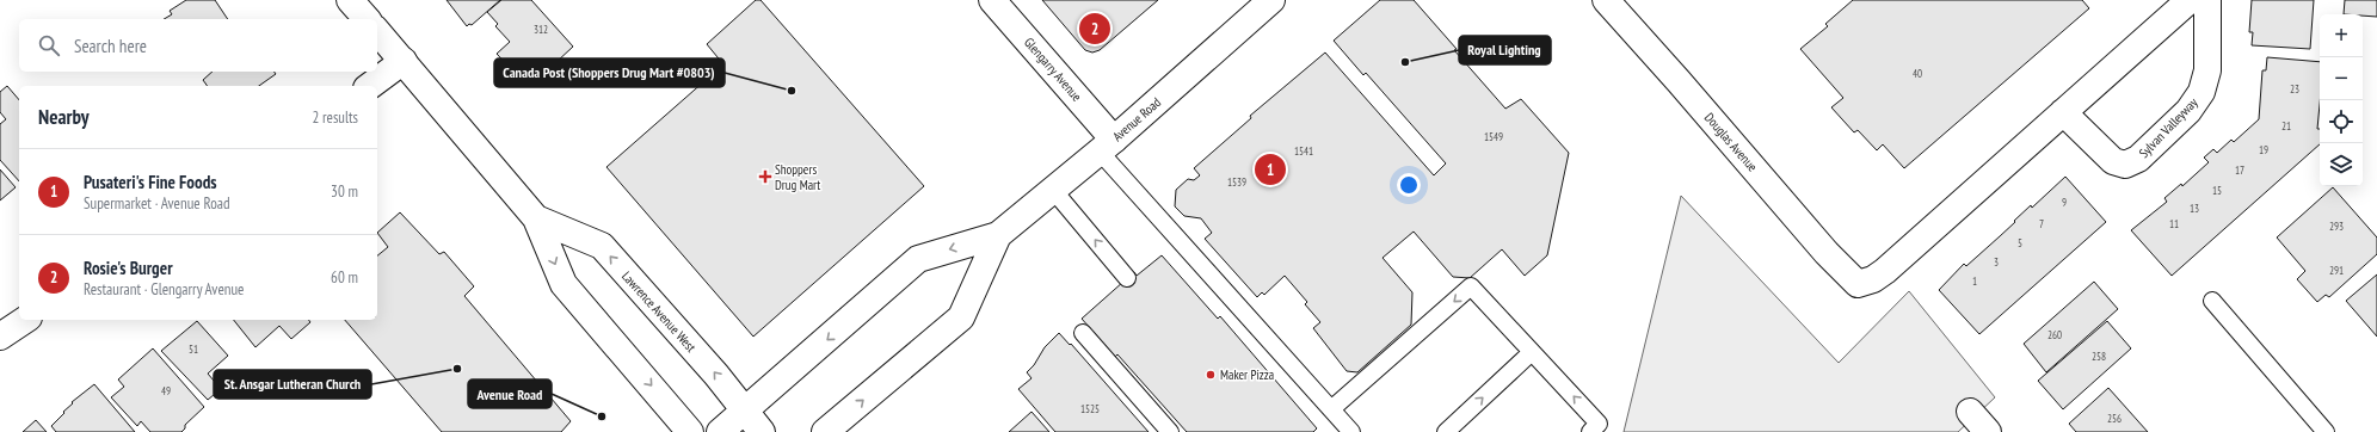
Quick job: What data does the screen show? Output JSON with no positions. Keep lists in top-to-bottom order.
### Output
{
  "streets": {
    "main road": [
      "Glengarry Avenue",
      "Avenue Road",
      "Sylvan Valleyway",
      "Douglas Avenue",
      "Lawrence Avenue West"
    ]
  },
  "crossings": [
    ["Glengarry Avenue", "Avenue Road"],
    ["Avenue Road", "Lawrence Avenue West"],
    ["Sylvan Valleyway", "Douglas Avenue"]
  ],
  "places": {
    "other": [
      "Royal Lighting",
      "Canada Post (Shoppers Drug Mart #0803)",
      "St. Ansgar Lutheran Church",
      "Maker Pizza",
      "Avenue Road"
    ],
    "health": ["Shoppers Drug Mart"]
  },
  "house_numbers": [
    "312",
    "40",
    "23",
    "21",
    "1549",
    "19",
    "1541",
    "17",
    "1539",
    "15",
    "9",
    "13",
    "7",
    "11",
    "293",
    "5",
    "3",
    "291",
    "1",
    "260",
    "51",
    "258",
    "49",
    "1525",
    "256"
  ],
  "page": {
    "pins": ["2", "1"],
    "map_buttons": ["+", "−"],
    "search": "Search here",
    "heading": ["Nearby", "2 results"],
    "list": [
      {
        "mark": "1",
        "name": "Pusateri's Fine Foods",
        "note": "Supermarket · Avenue Road",
        "value": "30 m"
      },
      {
        "mark": "2",
        "name": "Rosie's Burger",
        "note": "Restaurant · Glengarry Avenue",
        "value": "60 m"
      }
    ]
  }
}
